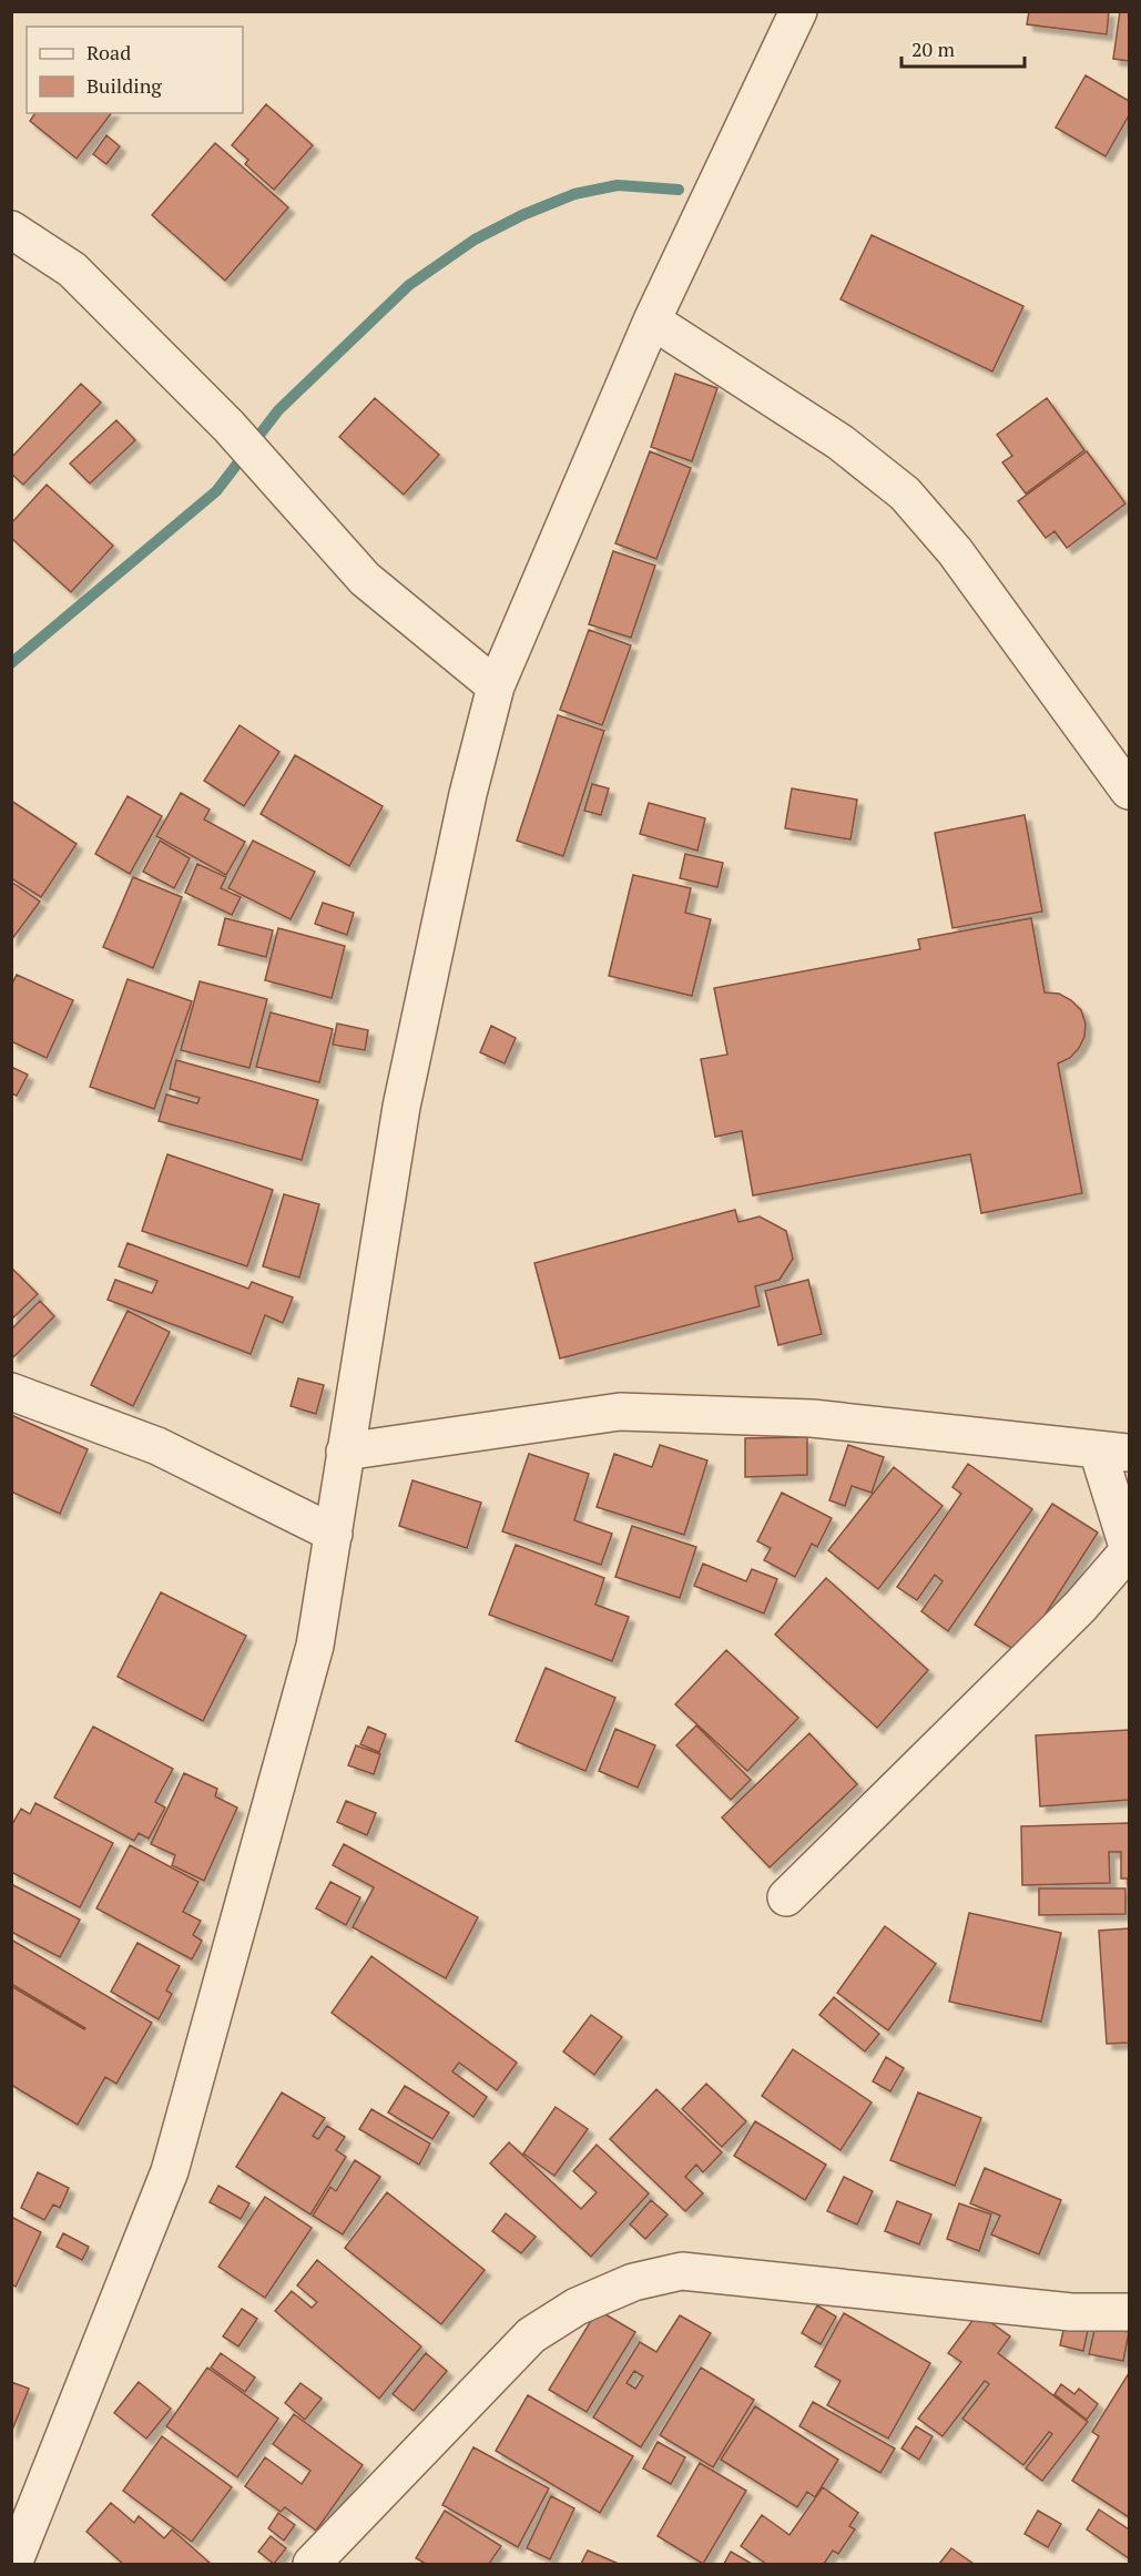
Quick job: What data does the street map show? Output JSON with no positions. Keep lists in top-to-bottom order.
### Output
{
  "legend": ["Road", "Building"],
  "scale_bar": "20 m"
}
